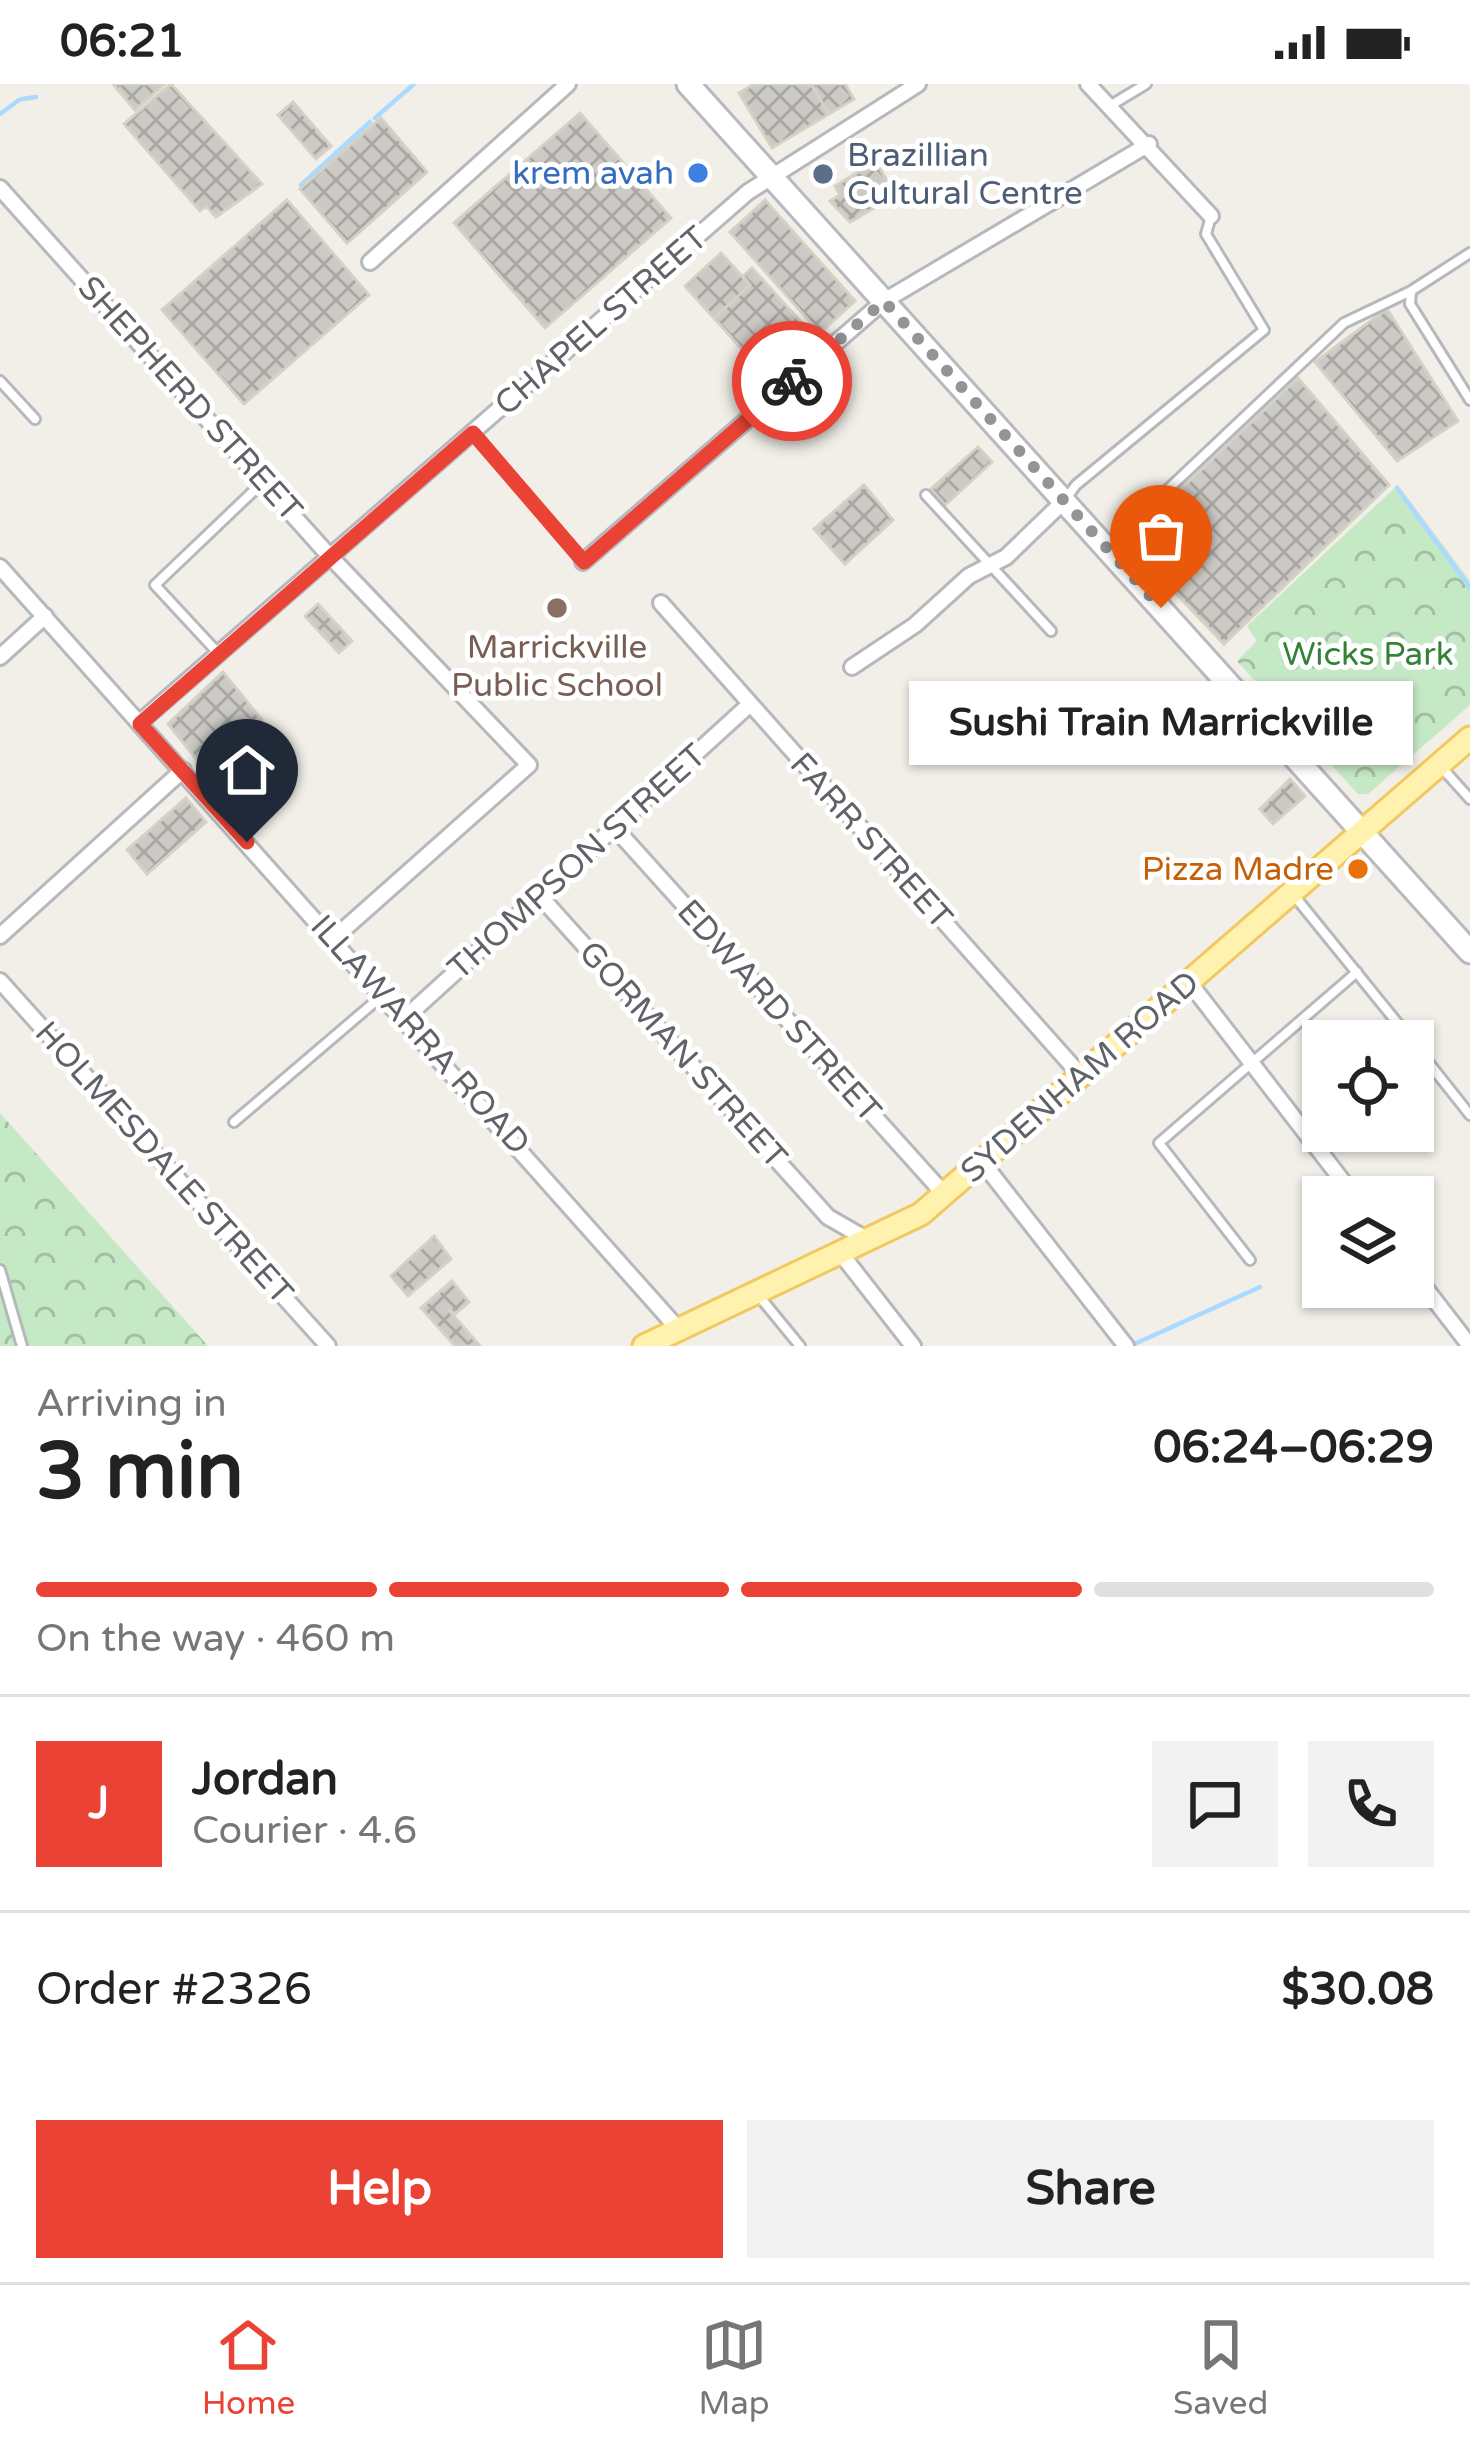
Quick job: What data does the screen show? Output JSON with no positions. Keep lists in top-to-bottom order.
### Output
{
  "streets": {
    "main road": ["SYDENHAM ROAD"],
    "street": [
      "CHAPEL STREET",
      "SHEPHERD STREET",
      "FARR STREET",
      "THOMPSON STREET",
      "EDWARD STREET",
      "ILLAWARRA ROAD",
      "GORMAN STREET",
      "HOLMESDALE STREET"
    ]
  },
  "crossings": [
    ["CHAPEL STREET", "SHEPHERD STREET"],
    ["CHAPEL STREET", "ILLAWARRA ROAD"],
    ["SHEPHERD STREET", "ILLAWARRA ROAD"],
    ["FARR STREET", "THOMPSON STREET"],
    ["FARR STREET", "SYDENHAM ROAD"],
    ["THOMPSON STREET", "EDWARD STREET"],
    ["THOMPSON STREET", "ILLAWARRA ROAD"],
    ["THOMPSON STREET", "GORMAN STREET"],
    ["EDWARD STREET", "SYDENHAM ROAD"],
    ["ILLAWARRA ROAD", "SYDENHAM ROAD"],
    ["GORMAN STREET", "SYDENHAM ROAD"]
  ],
  "parks": ["Wicks Park"],
  "places": [
    "krem avah",
    "Brazillian Cultural Centre",
    "Marrickville Public School",
    "Sushi Train Marrickville",
    "Pizza Madre"
  ],
  "page": {
    "status": "06:21",
    "bubble": "Sushi Train Marrickville",
    "heading": ["3 min", "Arriving in", "06:24–06:29"],
    "panel": [
      "Jordan",
      "Courier · 4.6",
      "Order #2326",
      "$30.08"
    ],
    "bar": "On the way · 460 m",
    "round": "J",
    "buttons": ["Help", "Share"],
    "tabs": ["Home", "Map", "Saved"]
  }
}
